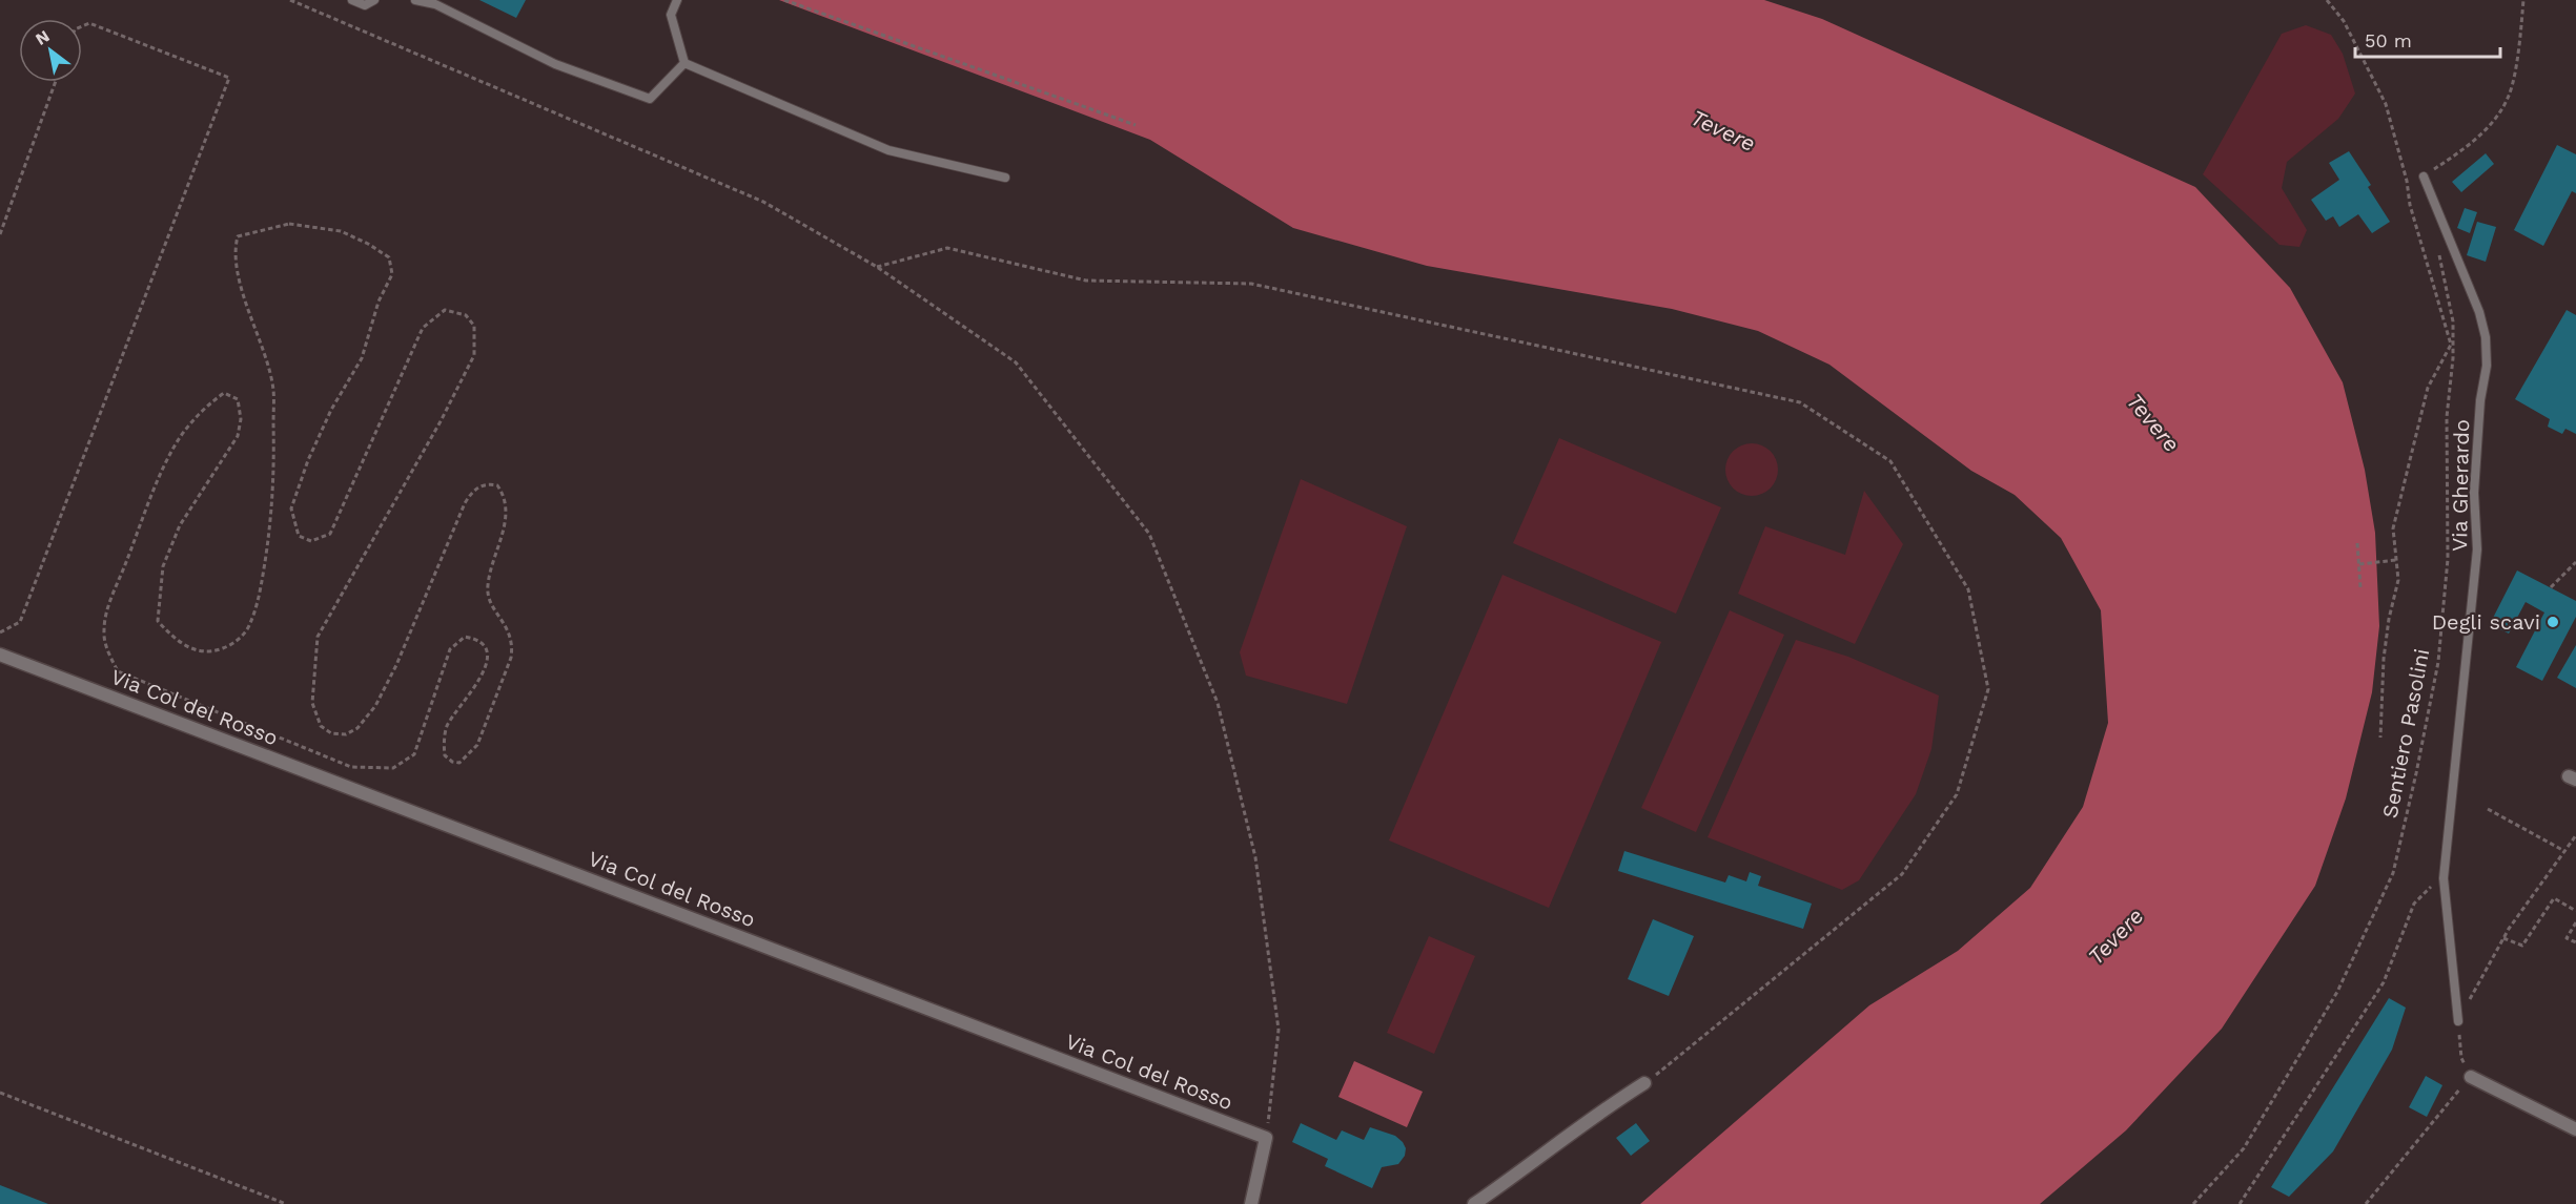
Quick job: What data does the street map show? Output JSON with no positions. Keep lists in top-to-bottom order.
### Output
{
  "streets": {
    "street": ["Via Col del Rosso"],
    "lane": ["Via Gherardo"],
    "path": ["Sentiero Pasolini"]
  },
  "water": ["Tevere"],
  "places": ["Degli scavi"],
  "scale_bar": "50 m",
  "north": "top left"
}
